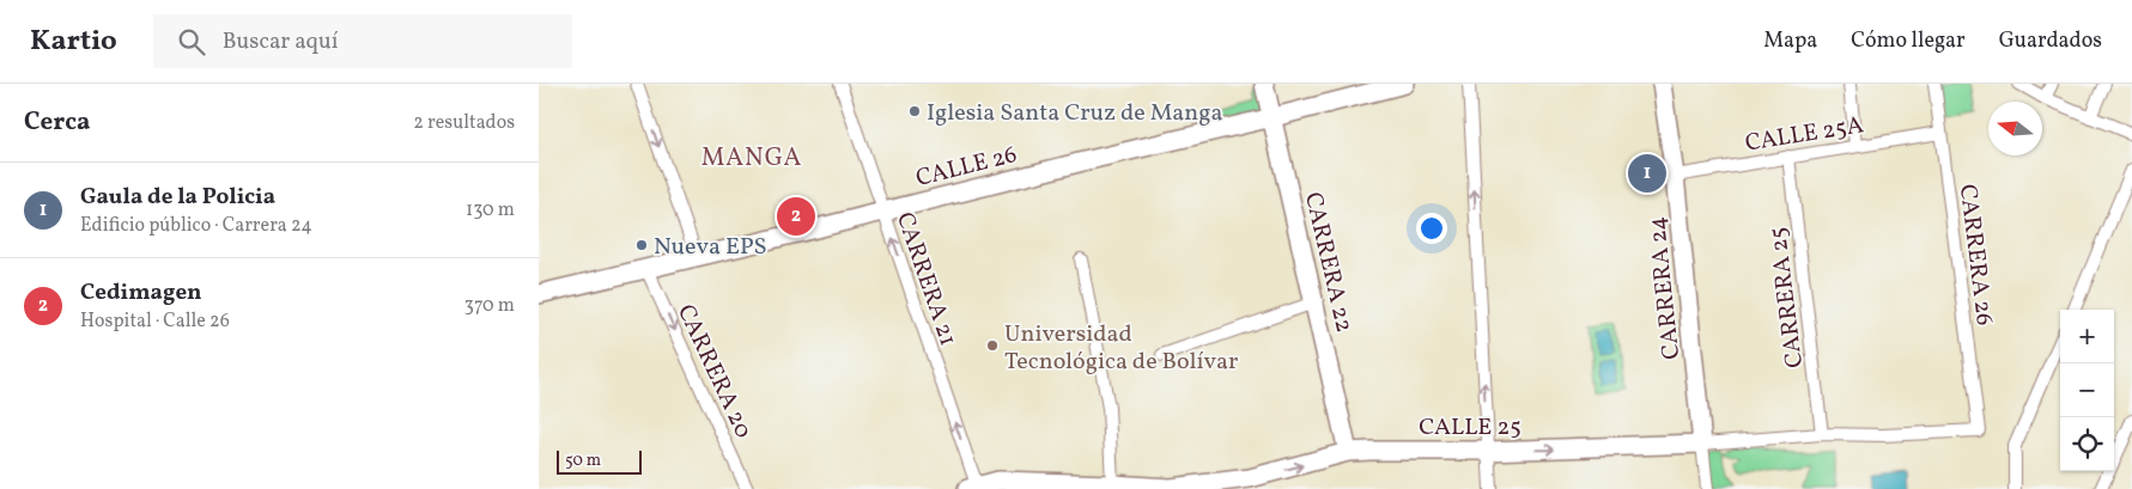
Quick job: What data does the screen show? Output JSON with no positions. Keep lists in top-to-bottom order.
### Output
{
  "streets": {
    "street": [
      "CALLE 25A",
      "CALLE 26",
      "CARRERA 26",
      "CARRERA 22",
      "CARRERA 21",
      "CARRERA 24",
      "CARRERA 25",
      "CARRERA 20",
      "CALLE 25"
    ]
  },
  "crossings": [
    ["CALLE 25A", "CARRERA 26"],
    ["CALLE 25A", "CARRERA 24"],
    ["CALLE 25A", "CARRERA 25"],
    ["CALLE 26", "CARRERA 22"],
    ["CALLE 26", "CARRERA 21"],
    ["CALLE 26", "CARRERA 20"],
    ["CARRERA 26", "CALLE 25"],
    ["CARRERA 22", "CALLE 25"],
    ["CARRERA 21", "CALLE 25"],
    ["CARRERA 24", "CALLE 25"],
    ["CARRERA 25", "CALLE 25"]
  ],
  "one_way": ["CARRERA 21", "CARRERA 20"],
  "districts": ["MANGA"],
  "places": ["Iglesia Santa Cruz de Manga", "Nueva EPS", "Universidad Tecnológica de Bolívar"],
  "scale_bar": "50 m",
  "north": "left",
  "page": {
    "header": "Kartio",
    "search": "Buscar aquí",
    "nav": ["Mapa", "Cómo llegar", "Guardados"],
    "heading": ["Cerca", "2 resultados"],
    "pins": ["1", "2"],
    "list": [
      {
        "mark": "1",
        "name": "Gaula de la Policia",
        "note": "Edificio público · Carrera 24",
        "value": "130 m"
      },
      {
        "mark": "2",
        "name": "Cedimagen",
        "note": "Hospital · Calle 26",
        "value": "370 m"
      }
    ],
    "map_buttons": ["+", "−"],
    "scale": "50 m"
  }
}
